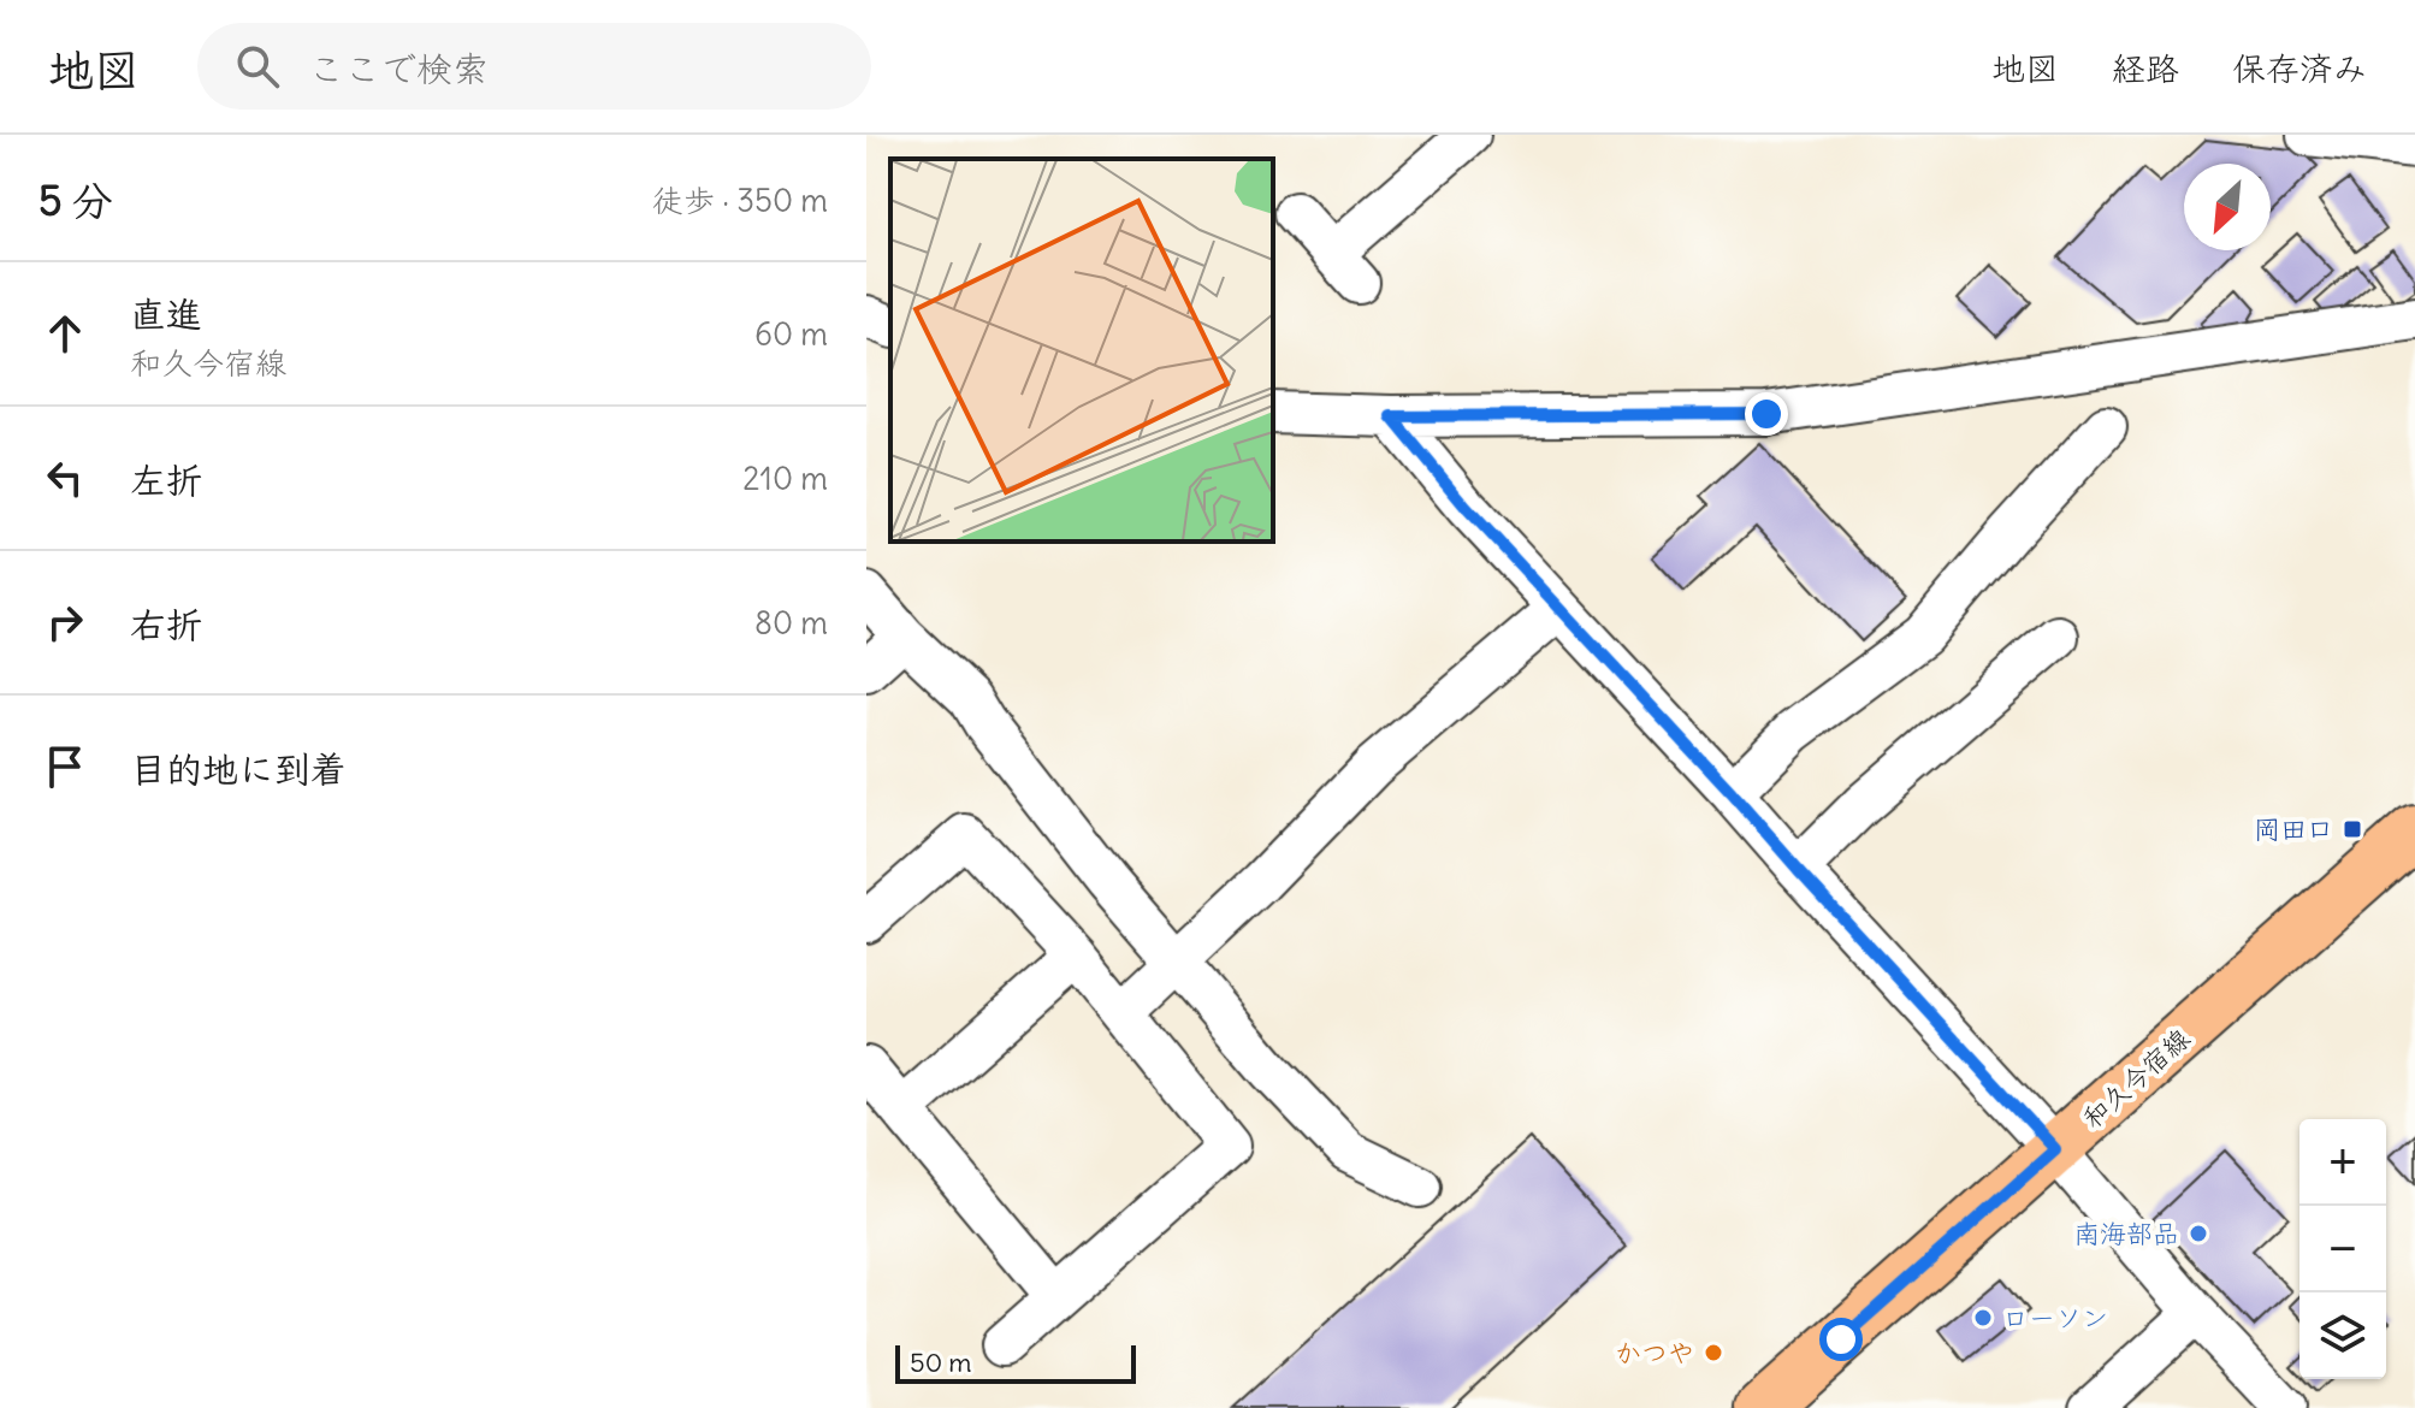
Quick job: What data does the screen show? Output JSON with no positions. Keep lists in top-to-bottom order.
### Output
{
  "streets": {
    "main road": ["和久今宿線"]
  },
  "places": {
    "transit": ["岡田口"],
    "other": ["南海部品", "ローソン", "かつや"]
  },
  "scale_bar": "50 m",
  "north": "bottom left",
  "page": {
    "header": "地図",
    "search": "ここで検索",
    "nav": ["地図", "経路", "保存済み"],
    "heading": ["5 分", "徒歩 · 350 m"],
    "list": [
      ["直進", "和久今宿線", "60 m"],
      ["左折", "210 m"],
      ["右折", "80 m"],
      "目的地に到着"
    ],
    "map_buttons": ["+", "−"],
    "scale": "50 m"
  }
}
